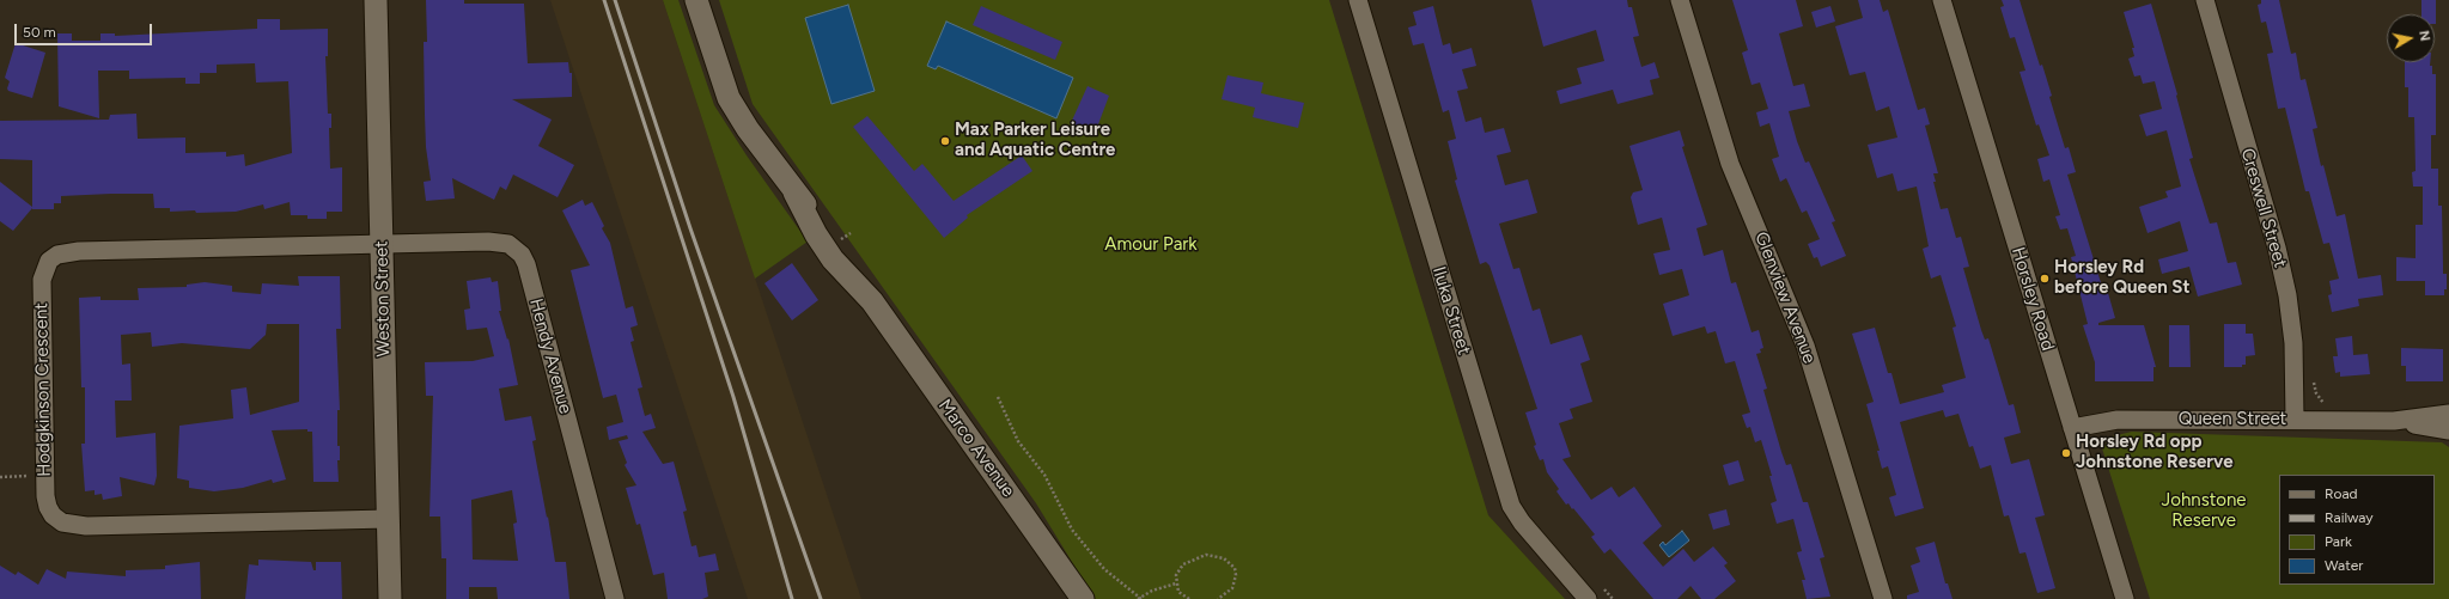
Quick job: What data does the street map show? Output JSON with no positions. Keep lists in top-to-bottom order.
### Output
{
  "streets": {
    "street": [
      "Creswell Street",
      "Glenview Avenue",
      "Weston Street",
      "Horsley Road",
      "Iluka Street",
      "Hendy Avenue",
      "Hodgkinson Crescent",
      "Queen Street",
      "Marco Avenue"
    ]
  },
  "crossings": [
    ["Creswell Street", "Queen Street"],
    ["Weston Street", "Hendy Avenue"],
    ["Weston Street", "Hodgkinson Crescent"],
    ["Horsley Road", "Queen Street"],
    ["Hendy Avenue", "Hodgkinson Crescent"]
  ],
  "parks": ["Amour Park", "Johnstone Reserve"],
  "places": ["Max Parker Leisure and Aquatic Centre", "Horsley Rd before Queen St", "Horsley Rd opp Johnstone Reserve"],
  "legend": [
    "Road",
    "Railway",
    "Park",
    "Water"
  ],
  "scale_bar": "50 m",
  "north": "right"
}
